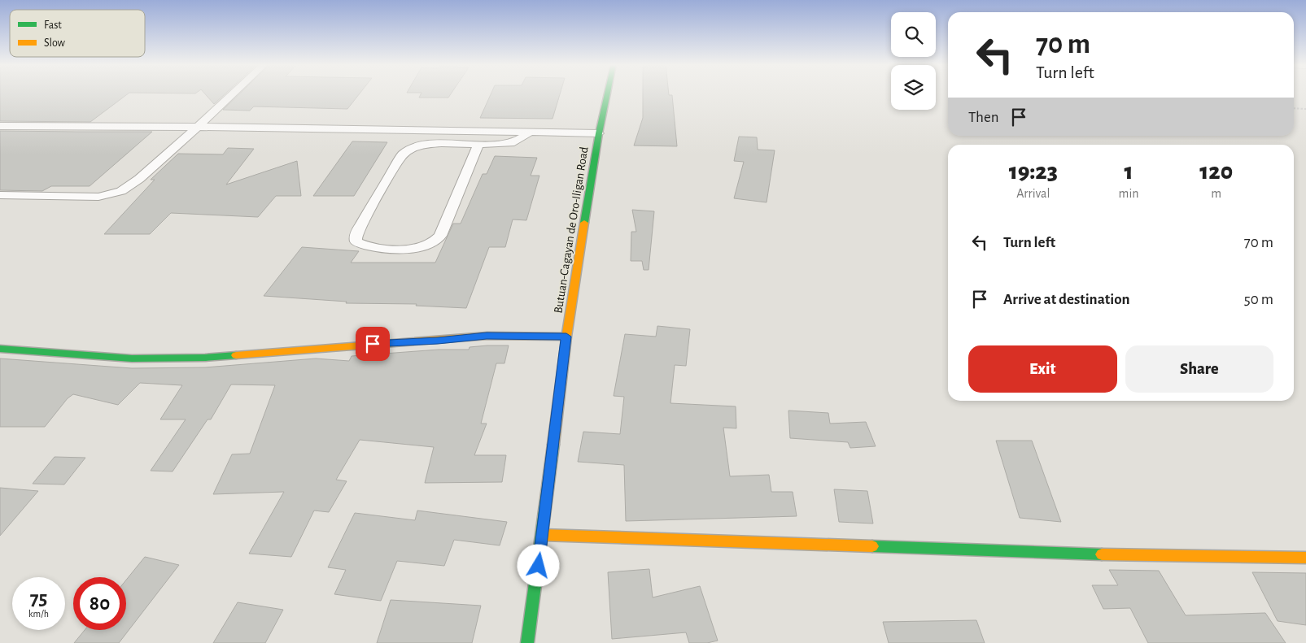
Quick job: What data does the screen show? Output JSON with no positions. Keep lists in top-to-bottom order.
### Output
{
  "streets": {
    "main road": ["Butuan-Cagayan de Oro-Iligan Road"]
  },
  "legend": ["Fast", "Slow"],
  "page": {
    "turn": ["70 m", "Turn left"],
    "then": "Then",
    "eta": [
      "19:23",
      "Arrival",
      "1",
      "min",
      "120",
      "m"
    ],
    "list": [
      {
        "name": "Turn left",
        "value": "70 m"
      },
      {
        "name": "Arrive at destination",
        "value": "50 m"
      }
    ],
    "buttons": ["Exit", "Share"],
    "speed": "75 km/h",
    "limit": "80"
  }
}
